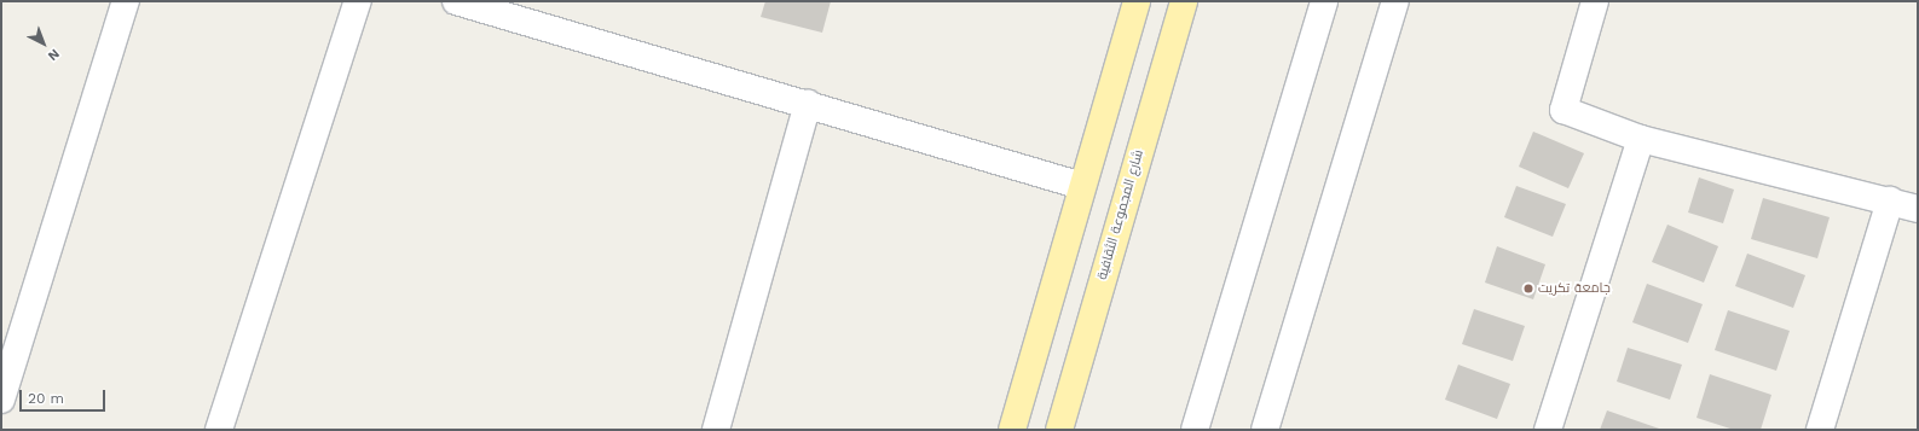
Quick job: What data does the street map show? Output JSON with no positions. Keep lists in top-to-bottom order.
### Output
{
  "streets": {
    "main road": ["شارع المجموعة الثقافية"]
  },
  "places": ["جامعة تكريت"],
  "scale_bar": "20 m",
  "north": "bottom right"
}
